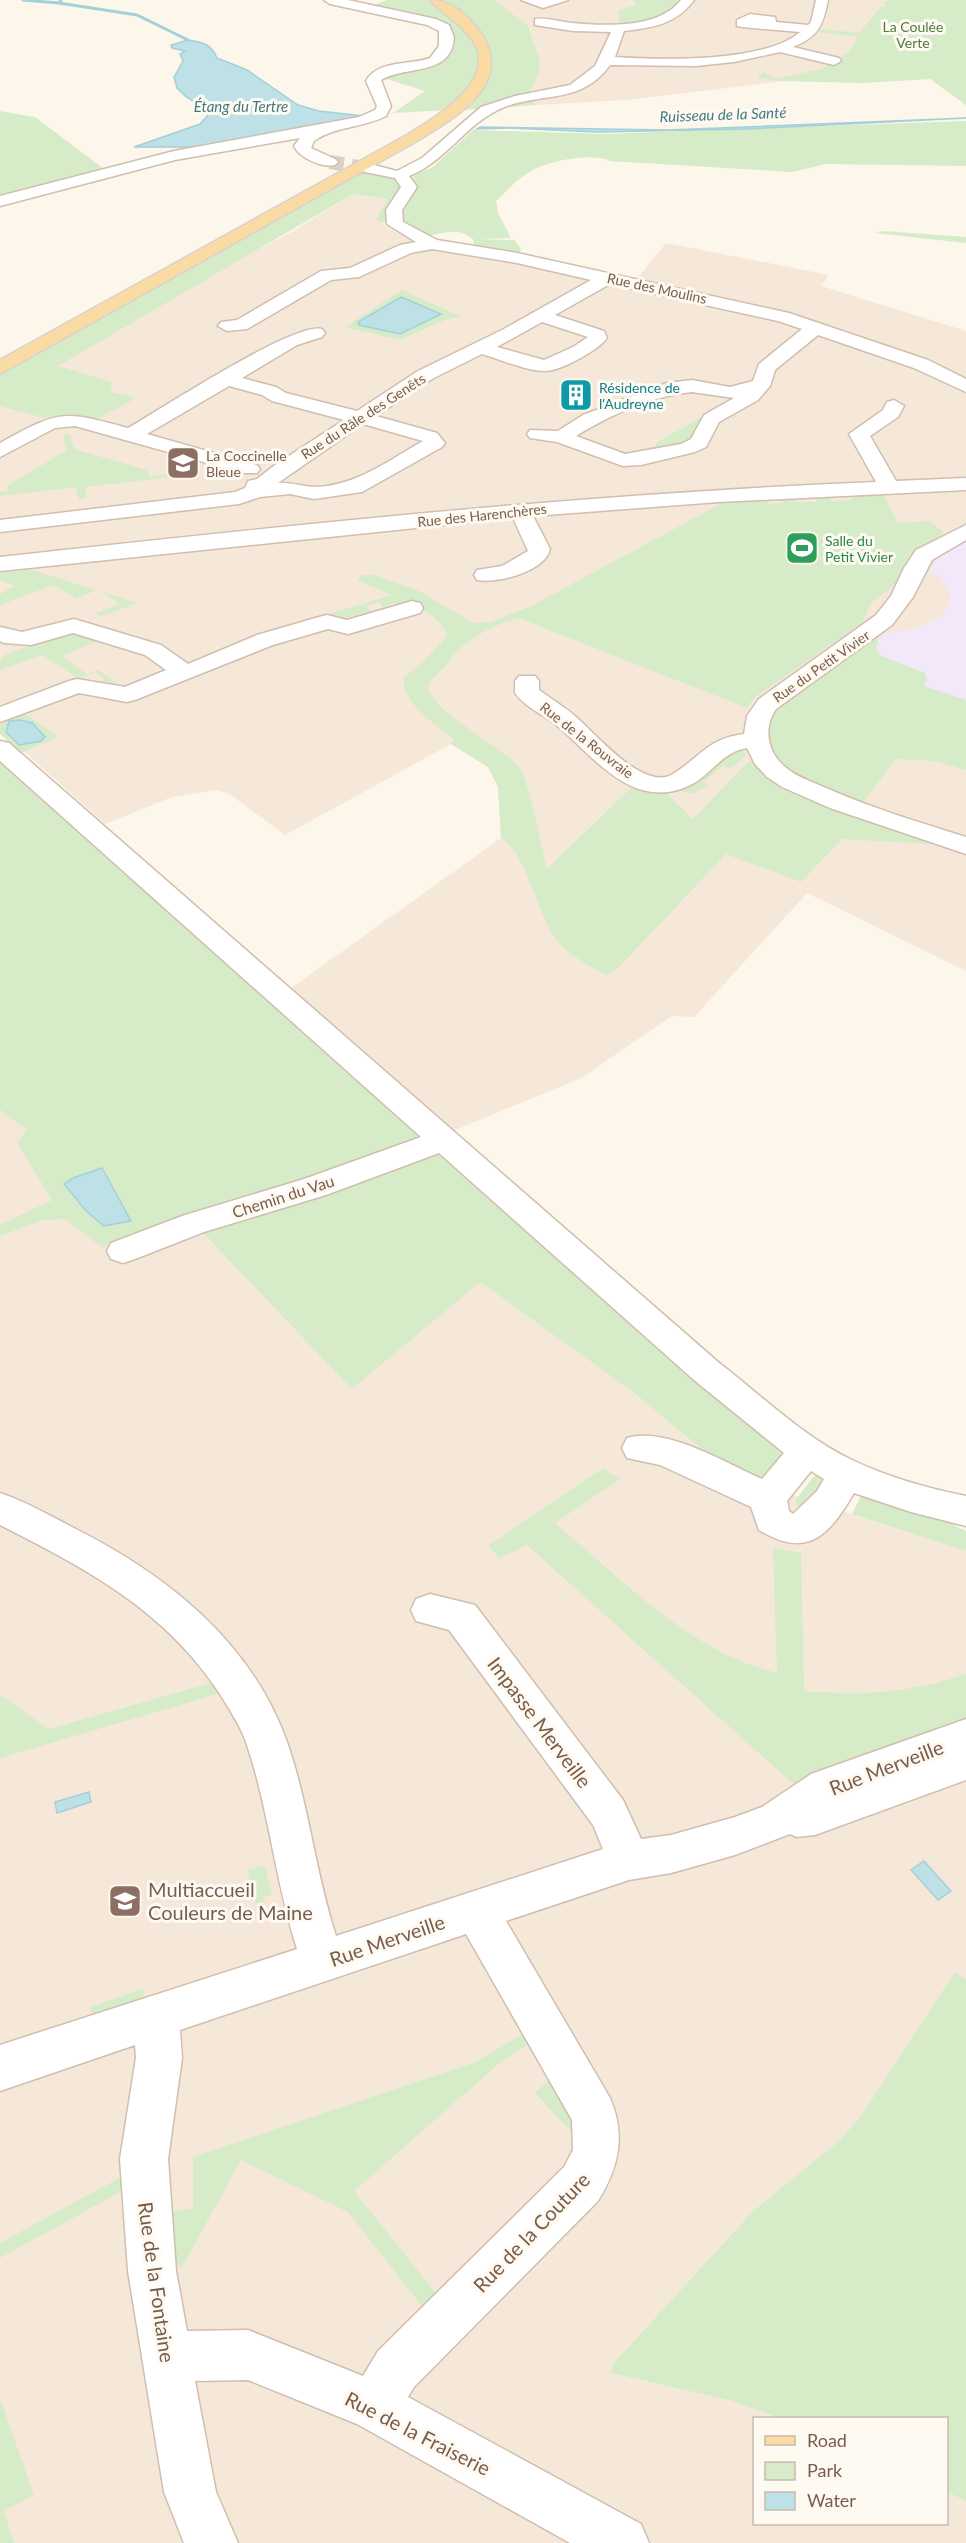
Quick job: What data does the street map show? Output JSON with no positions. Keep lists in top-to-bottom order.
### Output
{
  "streets": {
    "street": [
      "Rue des Moulins",
      "Rue du Râle des Genêts",
      "Rue des Harenchères",
      "Rue du Petit Vivier",
      "Rue de la Rouvraie",
      "Chemin du Vau",
      "Impasse Merveille",
      "Rue Merveille",
      "Rue de la Couture",
      "Rue de la Fontaine",
      "Rue de la Fraiserie"
    ]
  },
  "crossings": [
    ["Rue des Moulins", "Rue du Râle des Genêts"],
    ["Rue du Petit Vivier", "Rue de la Rouvraie"],
    ["Impasse Merveille", "Rue Merveille"],
    ["Rue Merveille", "Rue de la Couture"],
    ["Rue Merveille", "Rue de la Fontaine"],
    ["Rue de la Couture", "Rue de la Fraiserie"],
    ["Rue de la Fontaine", "Rue de la Fraiserie"]
  ],
  "water": ["Étang du Tertre", "Ruisseau de la Santé"],
  "parks": ["La Coulée Verte"],
  "places": {
    "building": ["Résidence de l'Audreyne"],
    "school or university": ["La Coccinelle Bleue", "Multiaccueil Couleurs de Maine"],
    "sports": ["Salle du Petit Vivier"]
  },
  "legend": ["Road", "Park", "Water"]
}
